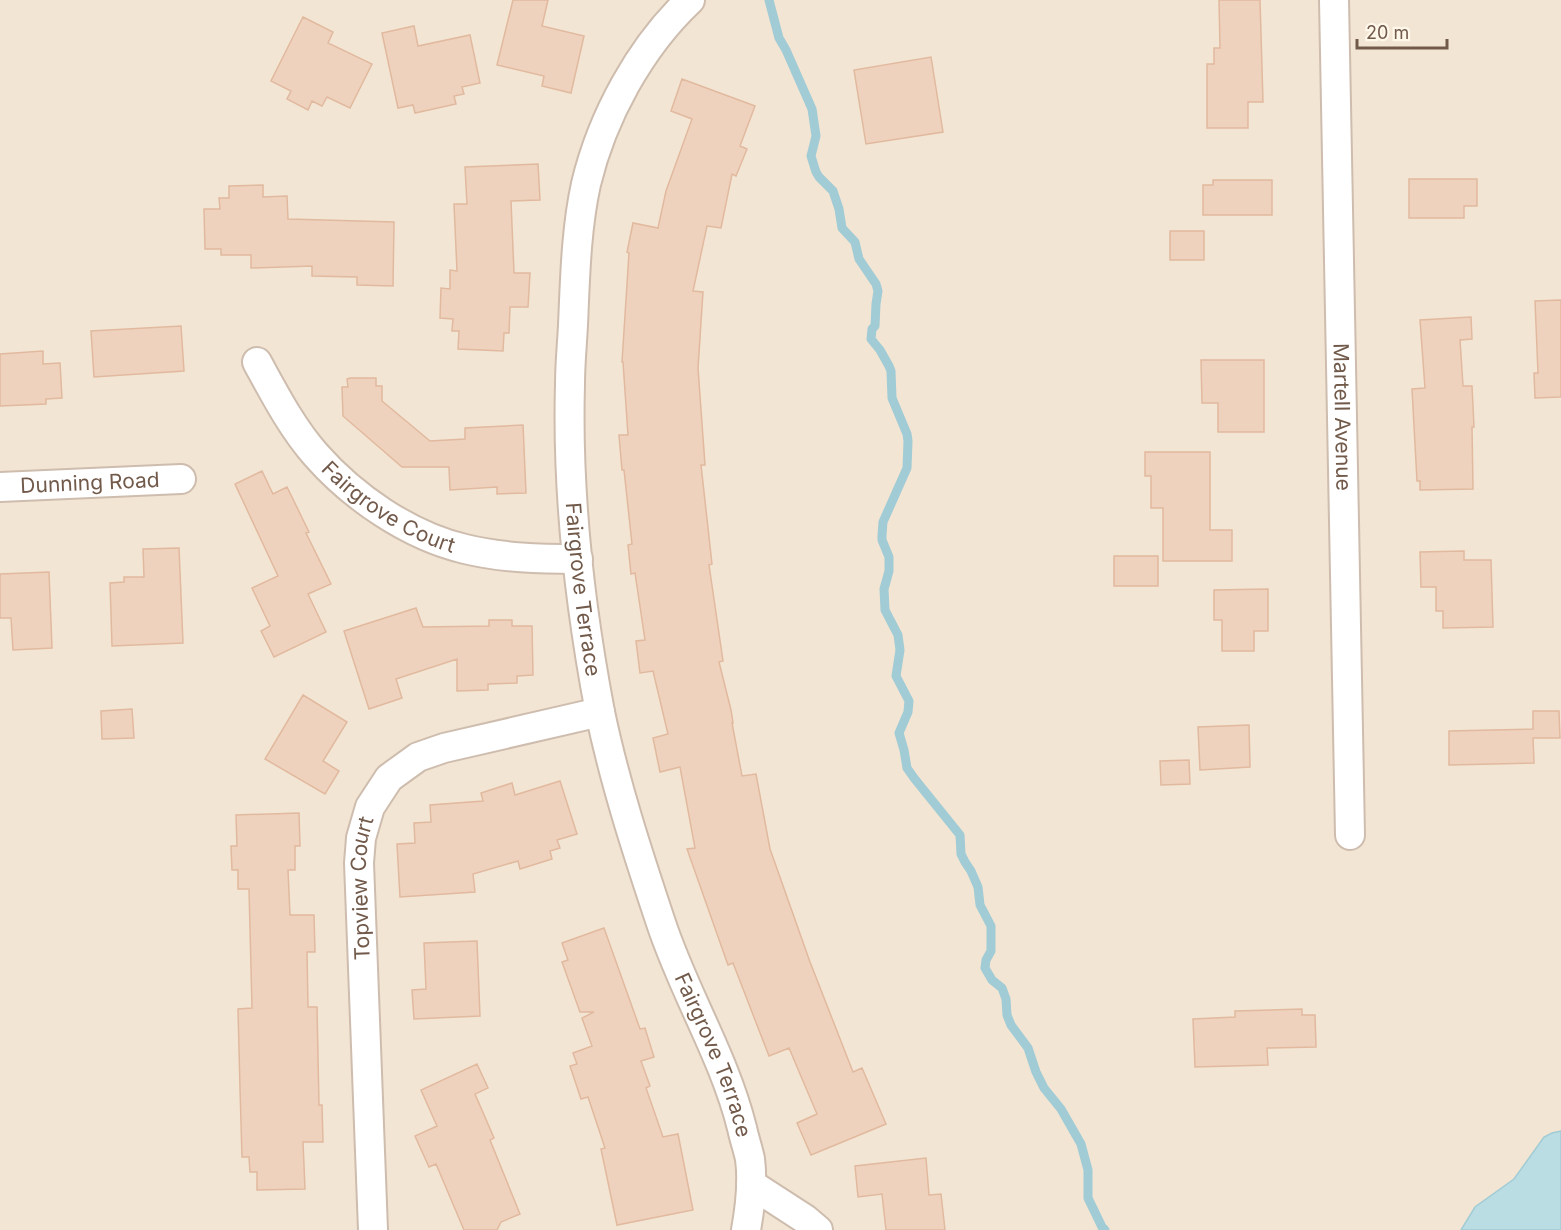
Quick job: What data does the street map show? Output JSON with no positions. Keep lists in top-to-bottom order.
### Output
{
  "streets": {
    "street": [
      "Martell Avenue",
      "Dunning Road",
      "Fairgrove Court",
      "Fairgrove Terrace",
      "Topview Court"
    ]
  },
  "crossings": [
    ["Fairgrove Court", "Fairgrove Terrace"],
    ["Fairgrove Terrace", "Topview Court"]
  ],
  "scale_bar": "20 m"
}
